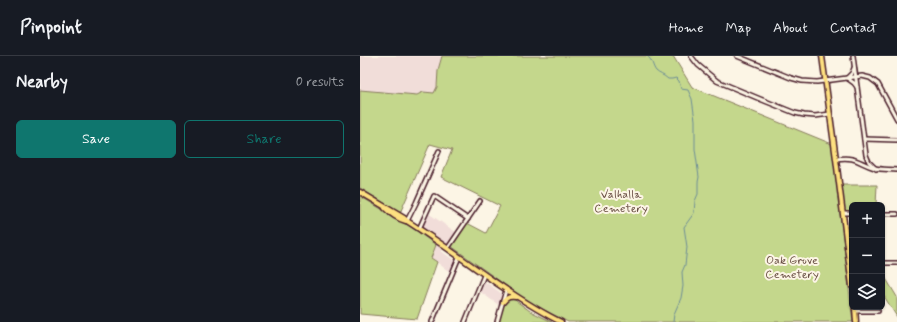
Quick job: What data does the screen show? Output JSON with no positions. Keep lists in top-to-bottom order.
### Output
{
  "parks": ["Valhalla Cemetery", "Oak Grove Cemetery"],
  "page": {
    "header": "Pinpoint",
    "nav": [
      "Home",
      "Map",
      "About",
      "Contact"
    ],
    "heading": ["Nearby", "0 results"],
    "buttons": ["Save", "Share"],
    "map_buttons": ["+", "−"]
  }
}
